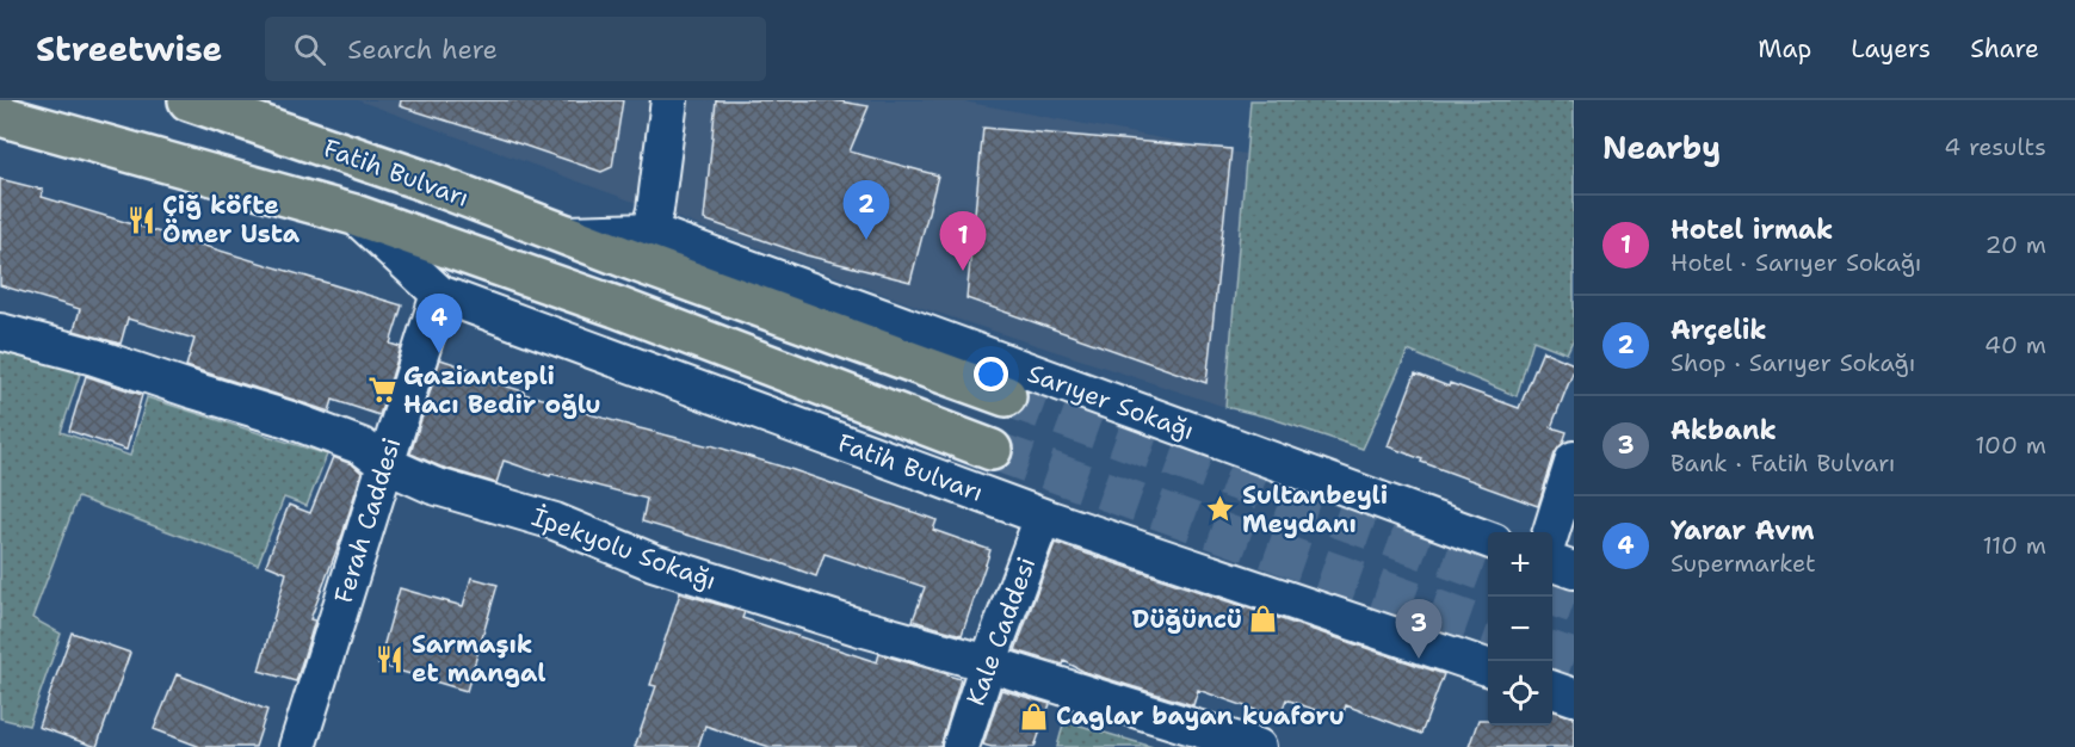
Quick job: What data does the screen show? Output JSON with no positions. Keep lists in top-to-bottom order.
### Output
{
  "streets": {
    "main road": ["Fatih Bulvarı"],
    "street": [
      "Sarıyer Sokağı",
      "Ferah Caddesi",
      "İpekyolu Sokağı",
      "Kale Caddesi"
    ]
  },
  "crossings": [
    ["Fatih Bulvarı", "Sarıyer Sokağı"],
    ["Fatih Bulvarı", "Ferah Caddesi"],
    ["Fatih Bulvarı", "Kale Caddesi"],
    ["Ferah Caddesi", "İpekyolu Sokağı"],
    ["İpekyolu Sokağı", "Kale Caddesi"]
  ],
  "places": {
    "restaurant": ["Çiğ köfte Ömer Usta", "Sarmaşık et mangal"],
    "supermarket": ["Gaziantepli Hacı Bedir oğlu"],
    "place": ["Sultanbeyli Meydanı"],
    "shop": ["Düğüncü", "Caglar bayan kuaforu"]
  },
  "page": {
    "header": "Streetwise",
    "search": "Search here",
    "nav": ["Map", "Layers", "Share"],
    "heading": ["Nearby", "4 results"],
    "pins": [
      "2",
      "1",
      "4",
      "3"
    ],
    "list": [
      {
        "mark": "1",
        "name": "Hotel irmak",
        "note": "Hotel · Sarıyer Sokağı",
        "value": "20 m"
      },
      {
        "mark": "2",
        "name": "Arçelik",
        "note": "Shop · Sarıyer Sokağı",
        "value": "40 m"
      },
      {
        "mark": "3",
        "name": "Akbank",
        "note": "Bank · Fatih Bulvarı",
        "value": "100 m"
      },
      {
        "mark": "4",
        "name": "Yarar Avm",
        "note": "Supermarket",
        "value": "110 m"
      }
    ],
    "map_buttons": ["+", "−"]
  }
}
